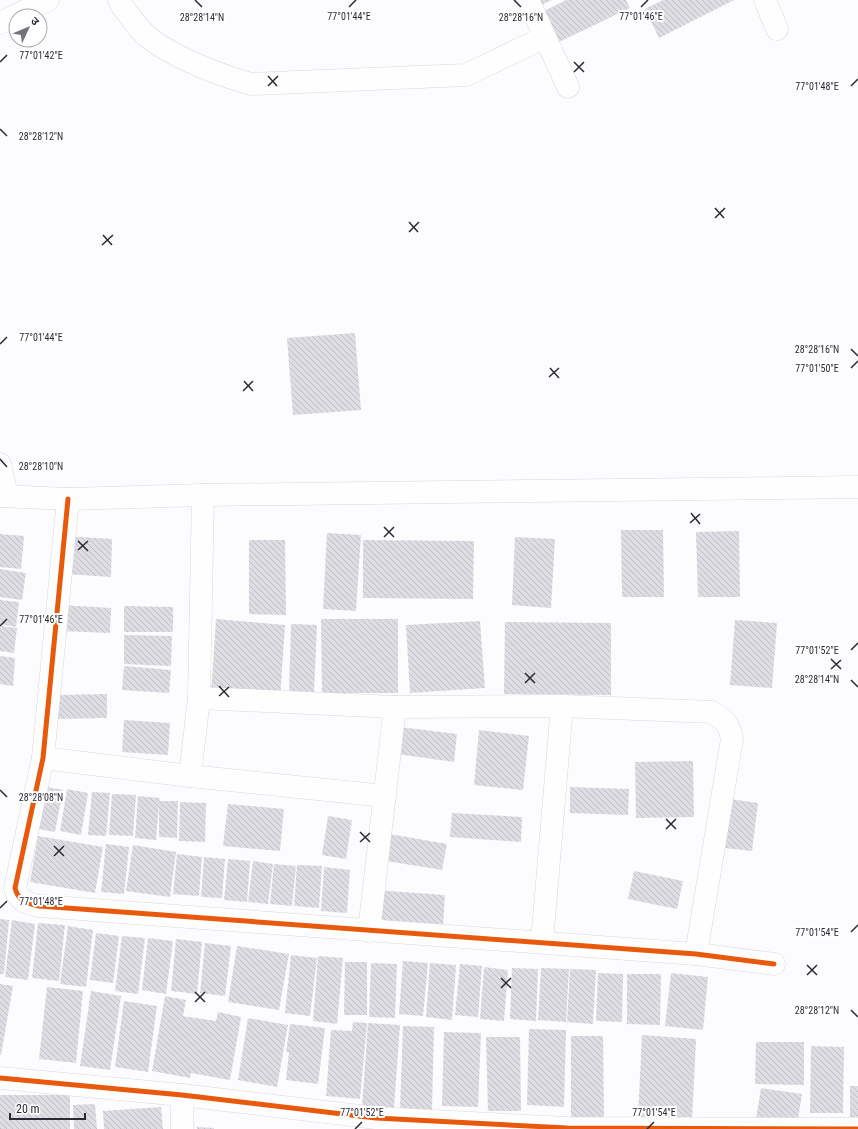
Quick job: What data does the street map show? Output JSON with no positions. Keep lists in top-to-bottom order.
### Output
{
  "scale_bar": "20 m",
  "north": "top right",
  "coordinates": [
    "77°01'44\"E",
    "77°01'46\"E",
    "28°28'14\"N",
    "28°28'16\"N",
    "77°01'42\"E",
    "77°01'48\"E",
    "28°28'12\"N",
    "77°01'50\"E",
    "28°28'10\"N",
    "77°01'52\"E",
    "28°28'08\"N",
    "77°01'54\"E"
  ]
}
